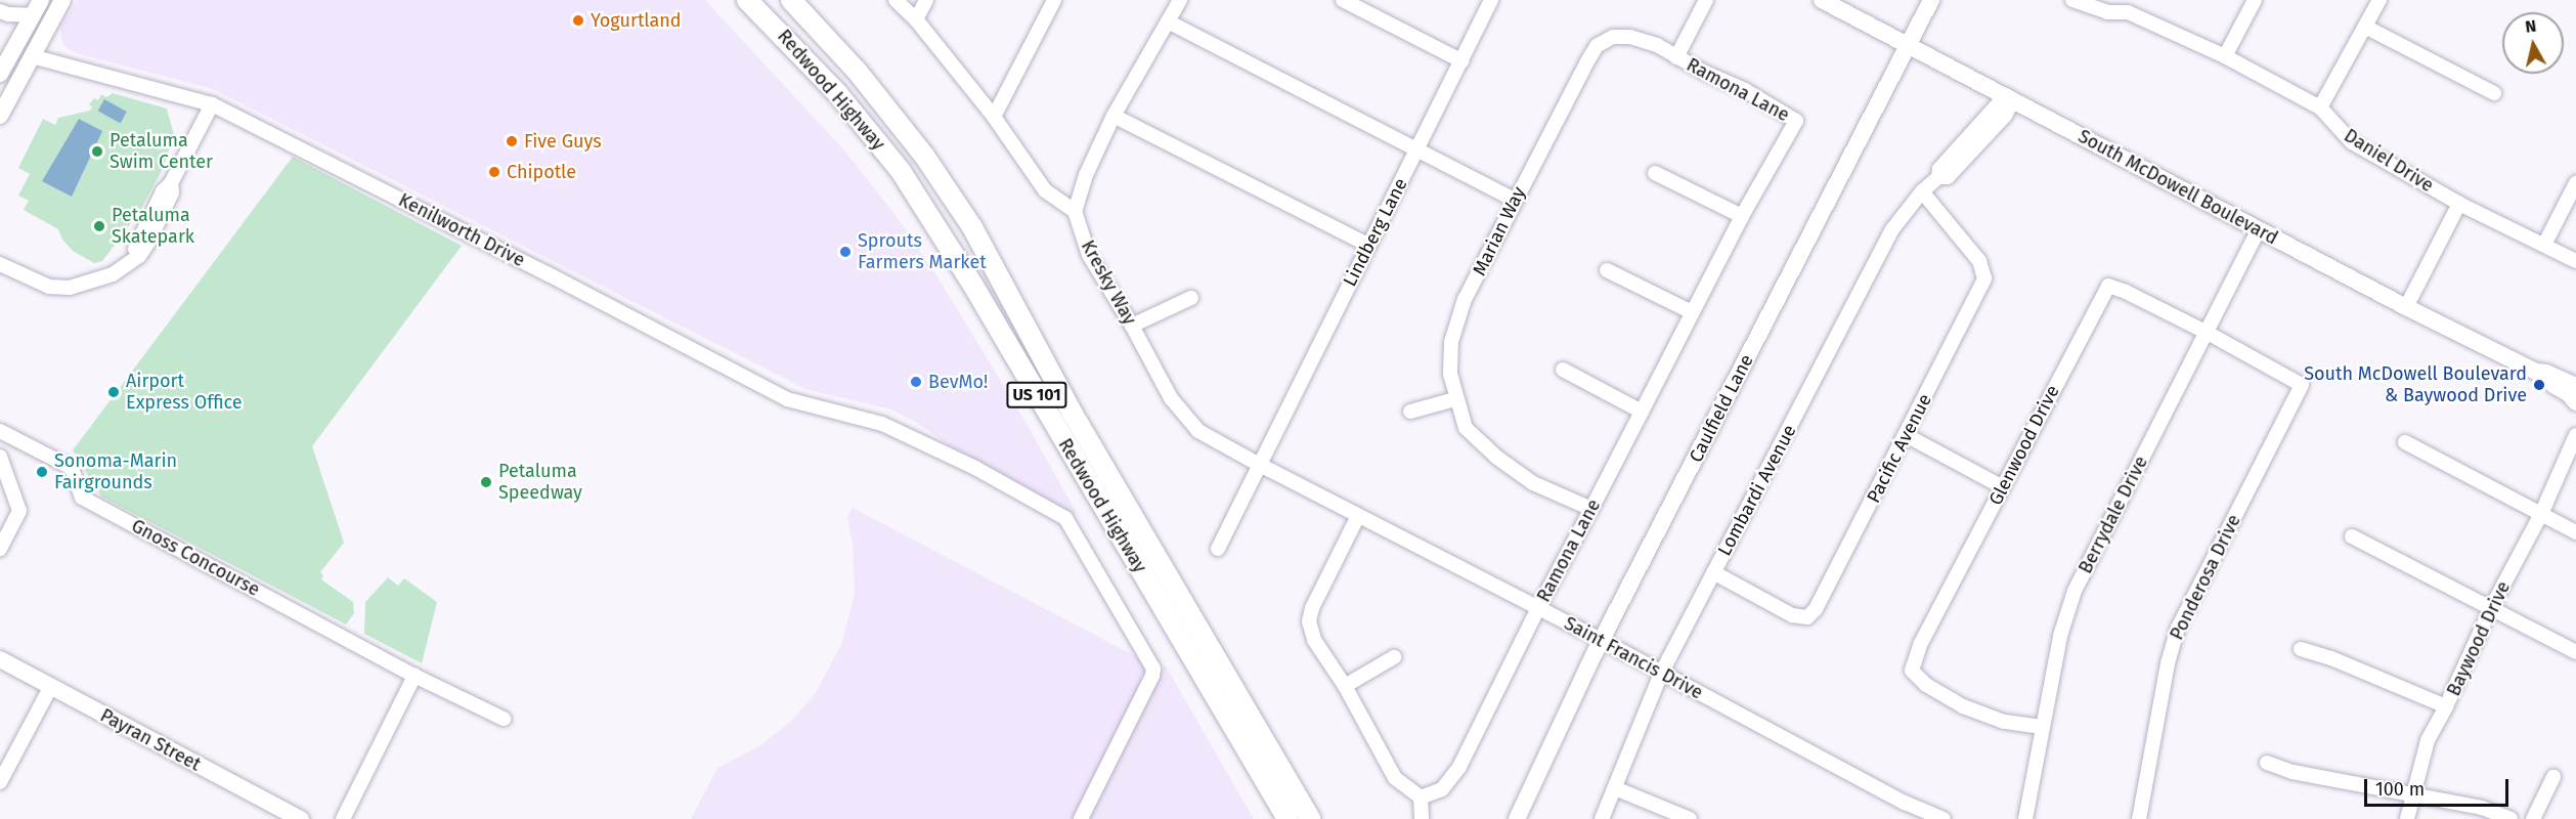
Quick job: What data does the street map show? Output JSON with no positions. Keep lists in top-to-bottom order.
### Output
{
  "streets": {
    "highway": ["Redwood Highway", "US 101"],
    "main road": ["South McDowell Boulevard", "Caulfield Lane", "Payran Street"],
    "street": [
      "Ramona Lane",
      "Daniel Drive",
      "Kenilworth Drive",
      "Marian Way",
      "Lindberg Lane",
      "Kresky Way",
      "Glenwood Drive",
      "Pacific Avenue",
      "Lombardi Avenue",
      "Berrydale Drive",
      "Gnoss Concourse",
      "Ponderosa Drive",
      "Baywood Drive",
      "Saint Francis Drive"
    ]
  },
  "crossings": [
    ["Ramona Lane", "Marian Way"],
    ["Ramona Lane", "Saint Francis Drive"],
    ["South McDowell Boulevard", "Caulfield Lane"],
    ["South McDowell Boulevard", "Lombardi Avenue"],
    ["South McDowell Boulevard", "Berrydale Drive"],
    ["Lindberg Lane", "Kresky Way"],
    ["Lindberg Lane", "Saint Francis Drive"],
    ["Kresky Way", "Saint Francis Drive"],
    ["Caulfield Lane", "Saint Francis Drive"],
    ["Glenwood Drive", "Berrydale Drive"],
    ["Glenwood Drive", "Ponderosa Drive"],
    ["Pacific Avenue", "Lombardi Avenue"],
    ["Lombardi Avenue", "Saint Francis Drive"]
  ],
  "places": [
    "Yogurtland",
    "Five Guys",
    "Petaluma Swim Center",
    "Chipotle",
    "Petaluma Skatepark",
    "Sprouts Farmers Market",
    "BevMo!",
    "South McDowell Boulevard & Baywood Drive",
    "Airport Express Office",
    "Sonoma-Marin Fairgrounds",
    "Petaluma Speedway"
  ],
  "scale_bar": "100 m",
  "north": "top"
}
